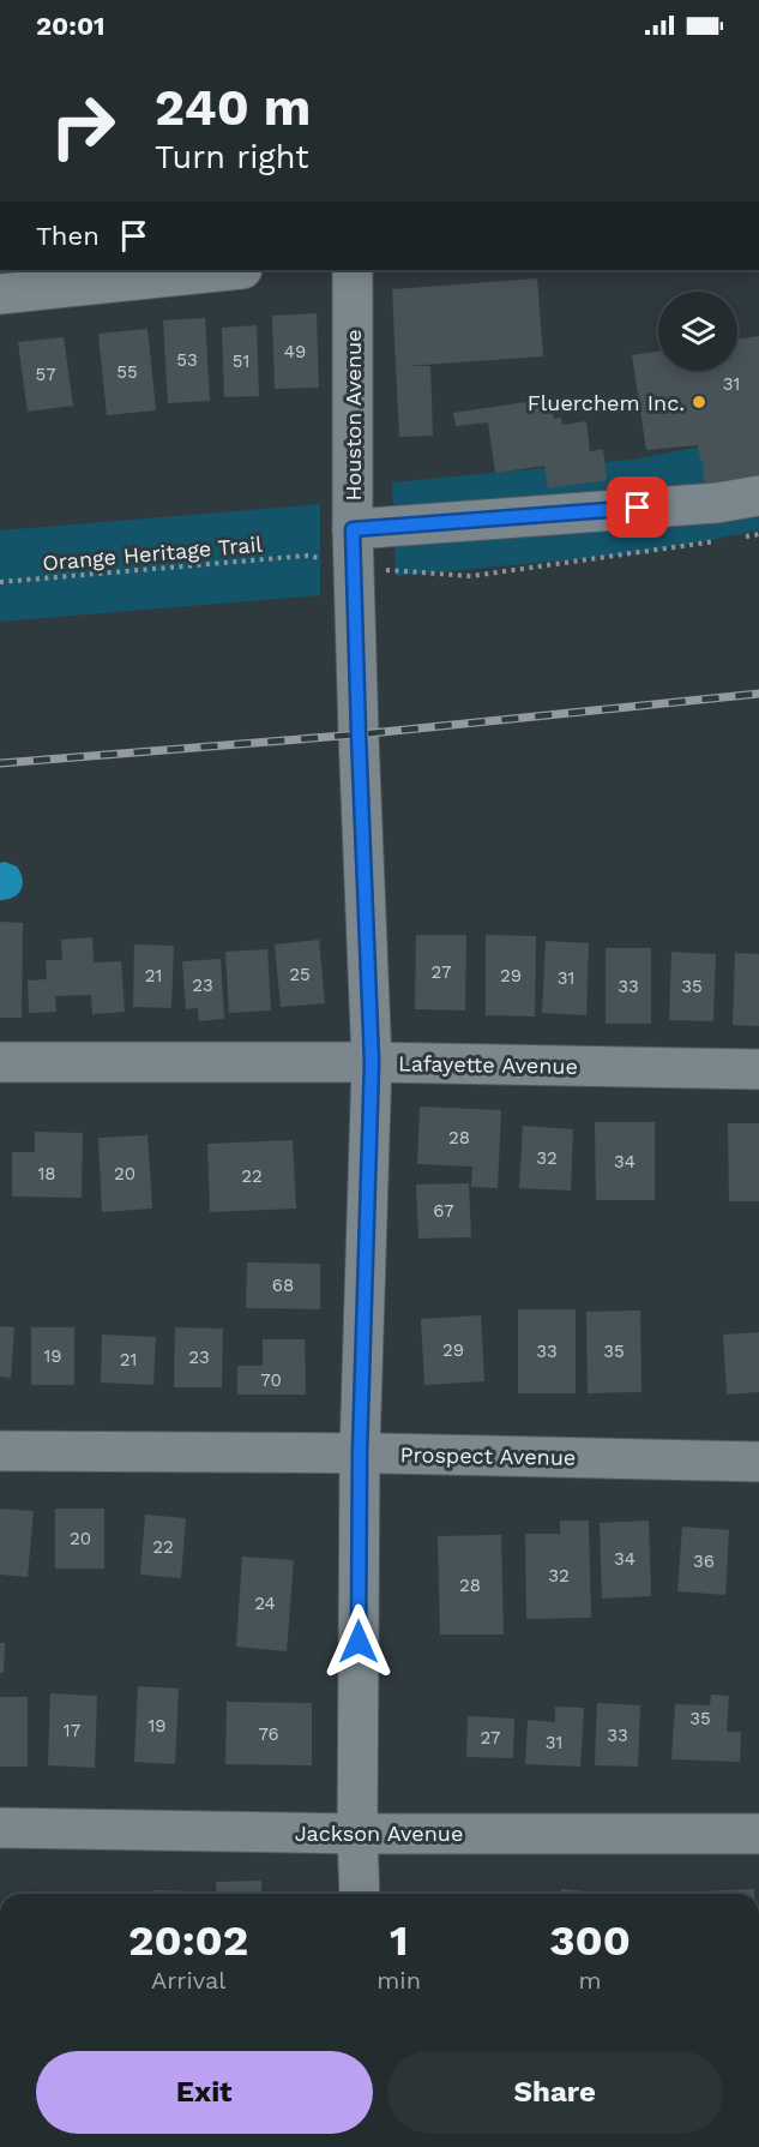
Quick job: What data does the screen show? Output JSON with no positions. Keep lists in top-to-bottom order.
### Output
{
  "streets": {
    "street": [
      "Houston Avenue",
      "Lafayette Avenue",
      "Prospect Avenue",
      "Jackson Avenue"
    ],
    "path": ["Orange Heritage Trail"]
  },
  "crossings": [
    ["Houston Avenue", "Lafayette Avenue"],
    ["Houston Avenue", "Prospect Avenue"],
    ["Houston Avenue", "Jackson Avenue"]
  ],
  "places": ["Fluerchem Inc."],
  "house_numbers": [
    "49",
    "53",
    "51",
    "55",
    "57",
    "31",
    "27",
    "25",
    "21",
    "29",
    "31",
    "23",
    "33",
    "35",
    "28",
    "32",
    "34",
    "18",
    "20",
    "22",
    "67",
    "68",
    "29",
    "33",
    "35",
    "19",
    "23",
    "21",
    "70",
    "20",
    "22",
    "34",
    "36",
    "32",
    "28",
    "24",
    "35",
    "19",
    "17",
    "76",
    "33",
    "27",
    "31"
  ],
  "page": {
    "status": "20:01",
    "turn": ["240 m", "Turn right"],
    "then": "Then",
    "eta": [
      "20:02",
      "Arrival",
      "1",
      "min",
      "300",
      "m"
    ],
    "buttons": ["Exit", "Share"]
  }
}
